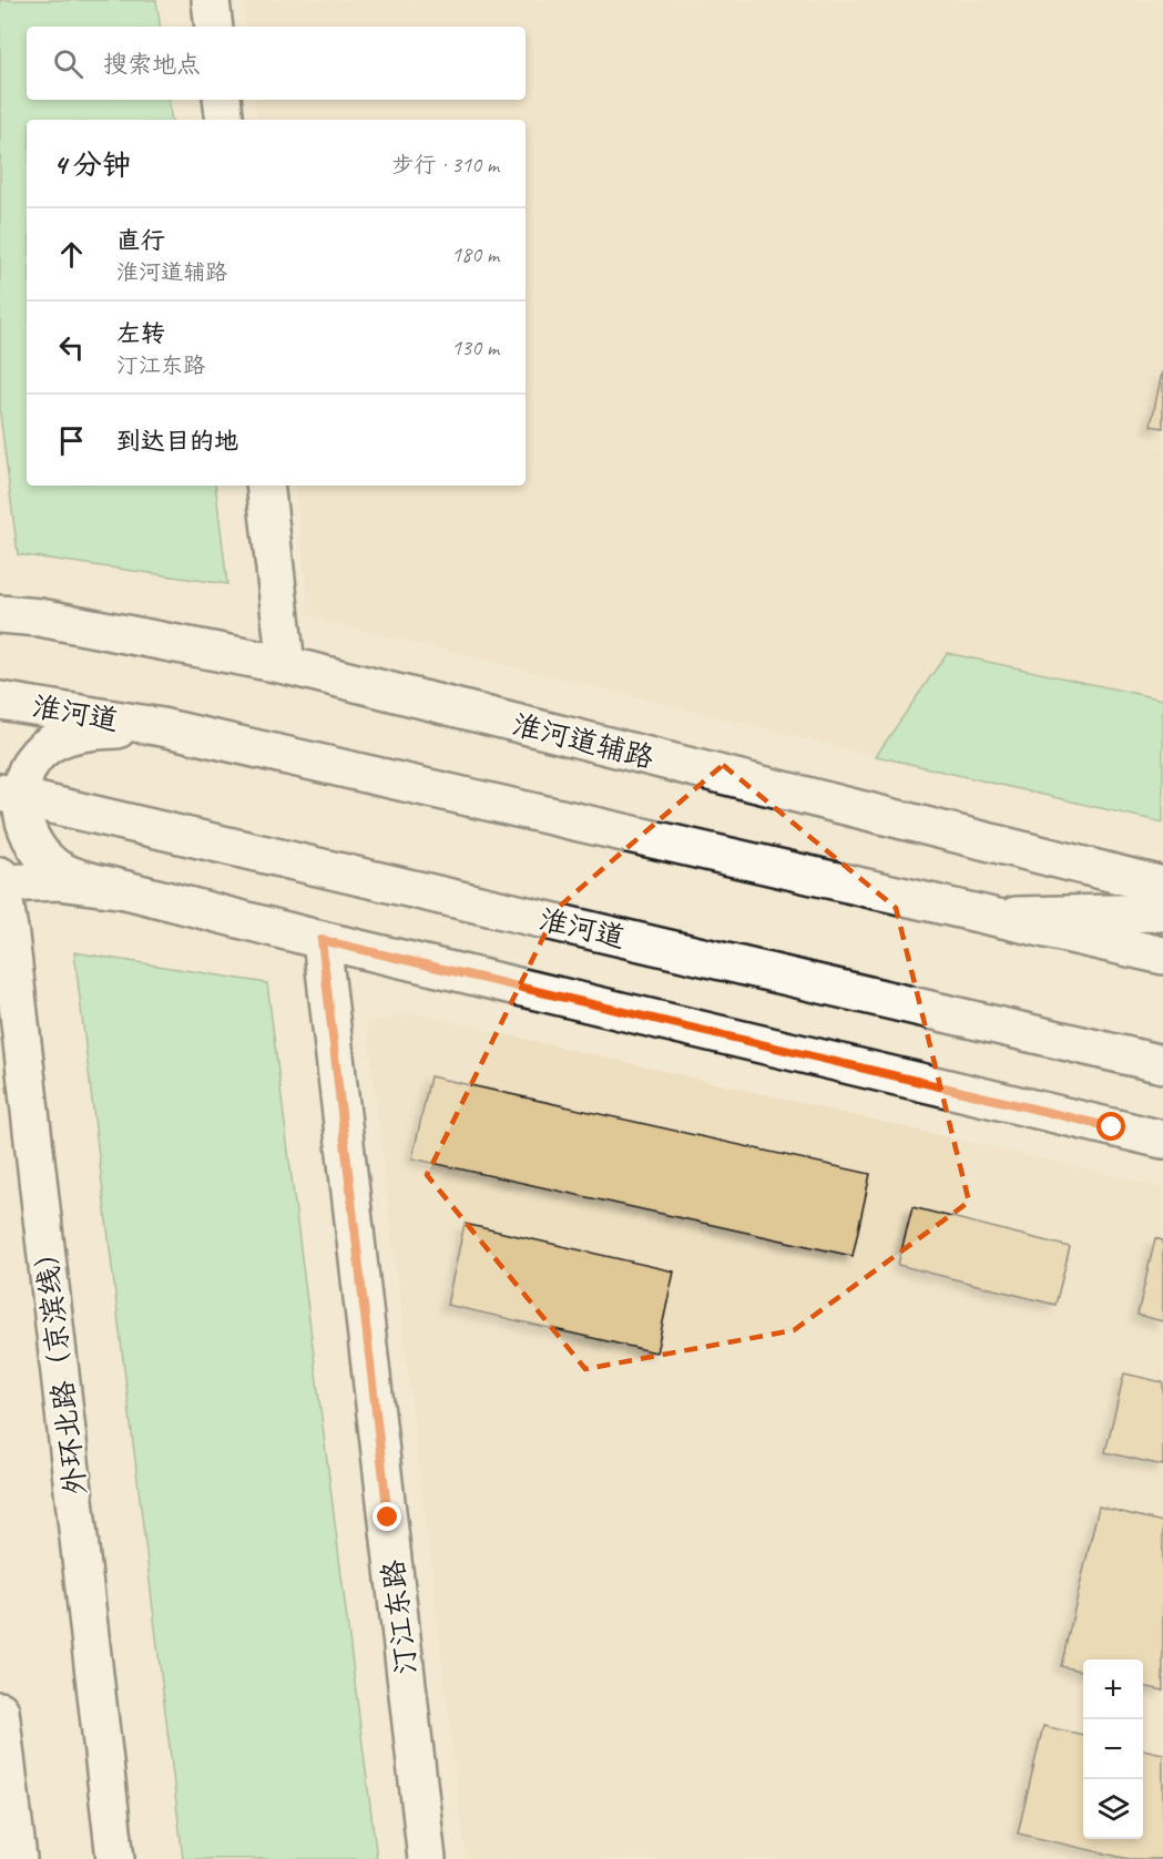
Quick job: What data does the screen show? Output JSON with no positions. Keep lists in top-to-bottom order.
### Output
{
  "streets": {
    "main road": [
      "淮河道",
      "淮河道辅路",
      "外环北路（京滨线）",
      "汀江东路"
    ]
  },
  "page": {
    "search": "搜索地点",
    "heading": ["4 分钟", "步行 · 310 m"],
    "list": [
      ["直行", "淮河道辅路", "180 m"],
      ["左转", "汀江东路", "130 m"],
      "到达目的地"
    ],
    "map_buttons": ["+", "−"]
  }
}
